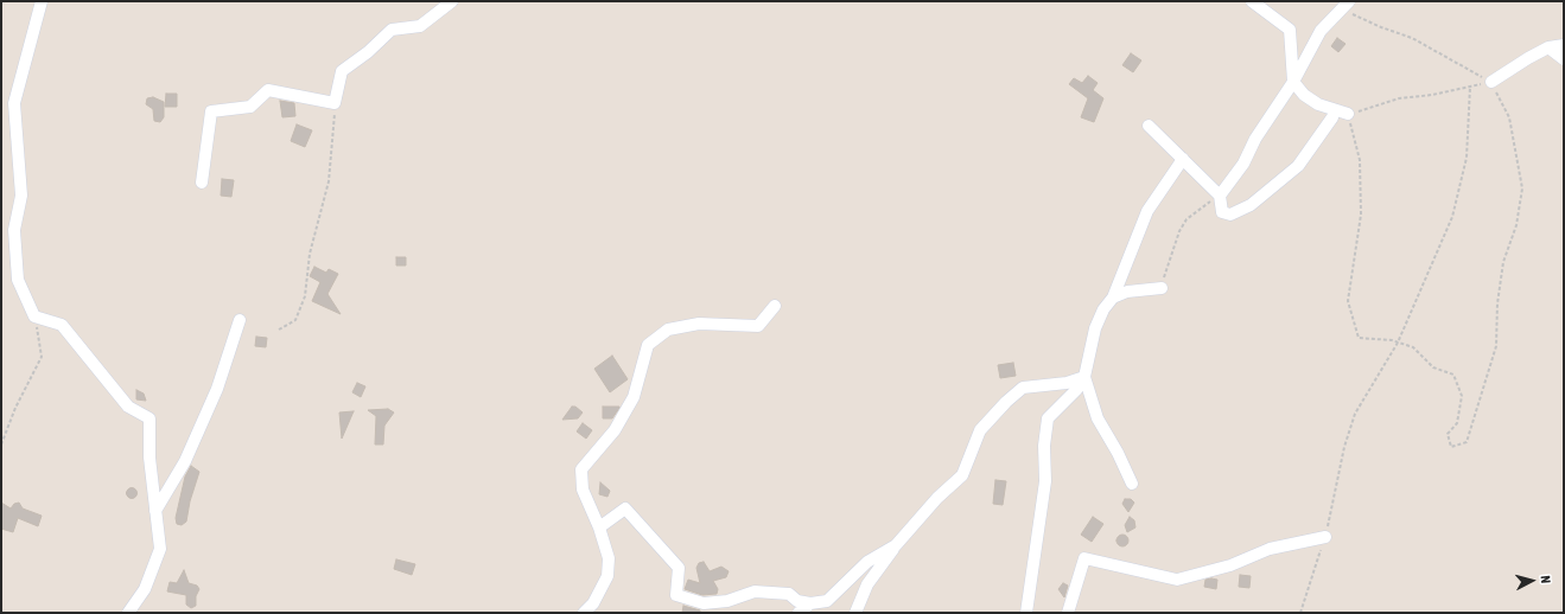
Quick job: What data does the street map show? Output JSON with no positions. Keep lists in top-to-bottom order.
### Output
{
  "north": "right"
}
